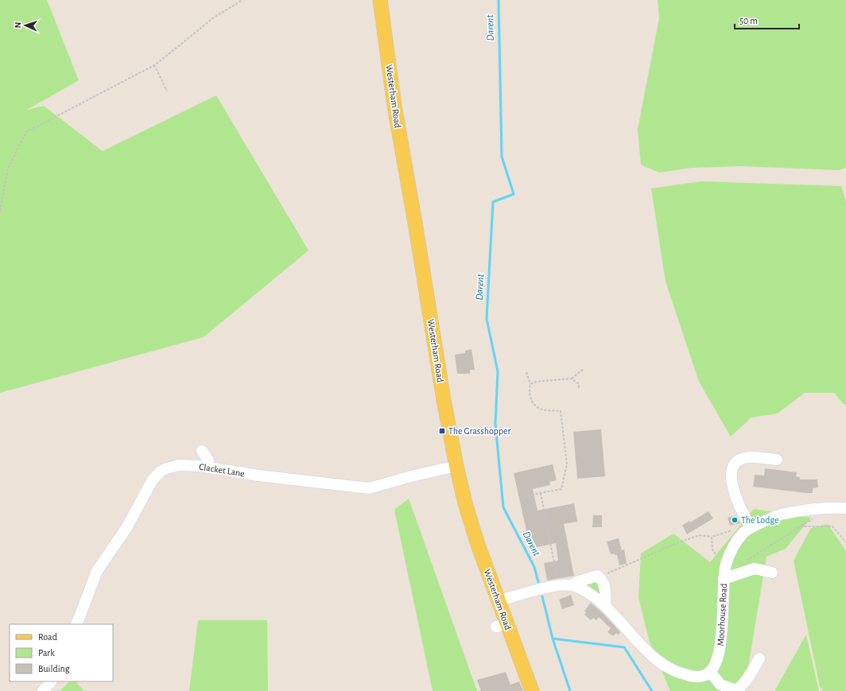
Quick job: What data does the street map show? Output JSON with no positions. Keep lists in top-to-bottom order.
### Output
{
  "streets": {
    "main road": ["Westerham Road"],
    "street": ["Clacket Lane", "Moorhouse Road"]
  },
  "crossings": [
    ["Westerham Road", "Clacket Lane"]
  ],
  "water": ["Darent"],
  "places": {
    "transit": ["The Grasshopper"],
    "other": ["The Lodge"]
  },
  "legend": ["Road", "Park", "Building"],
  "scale_bar": "50 m",
  "north": "left"
}
